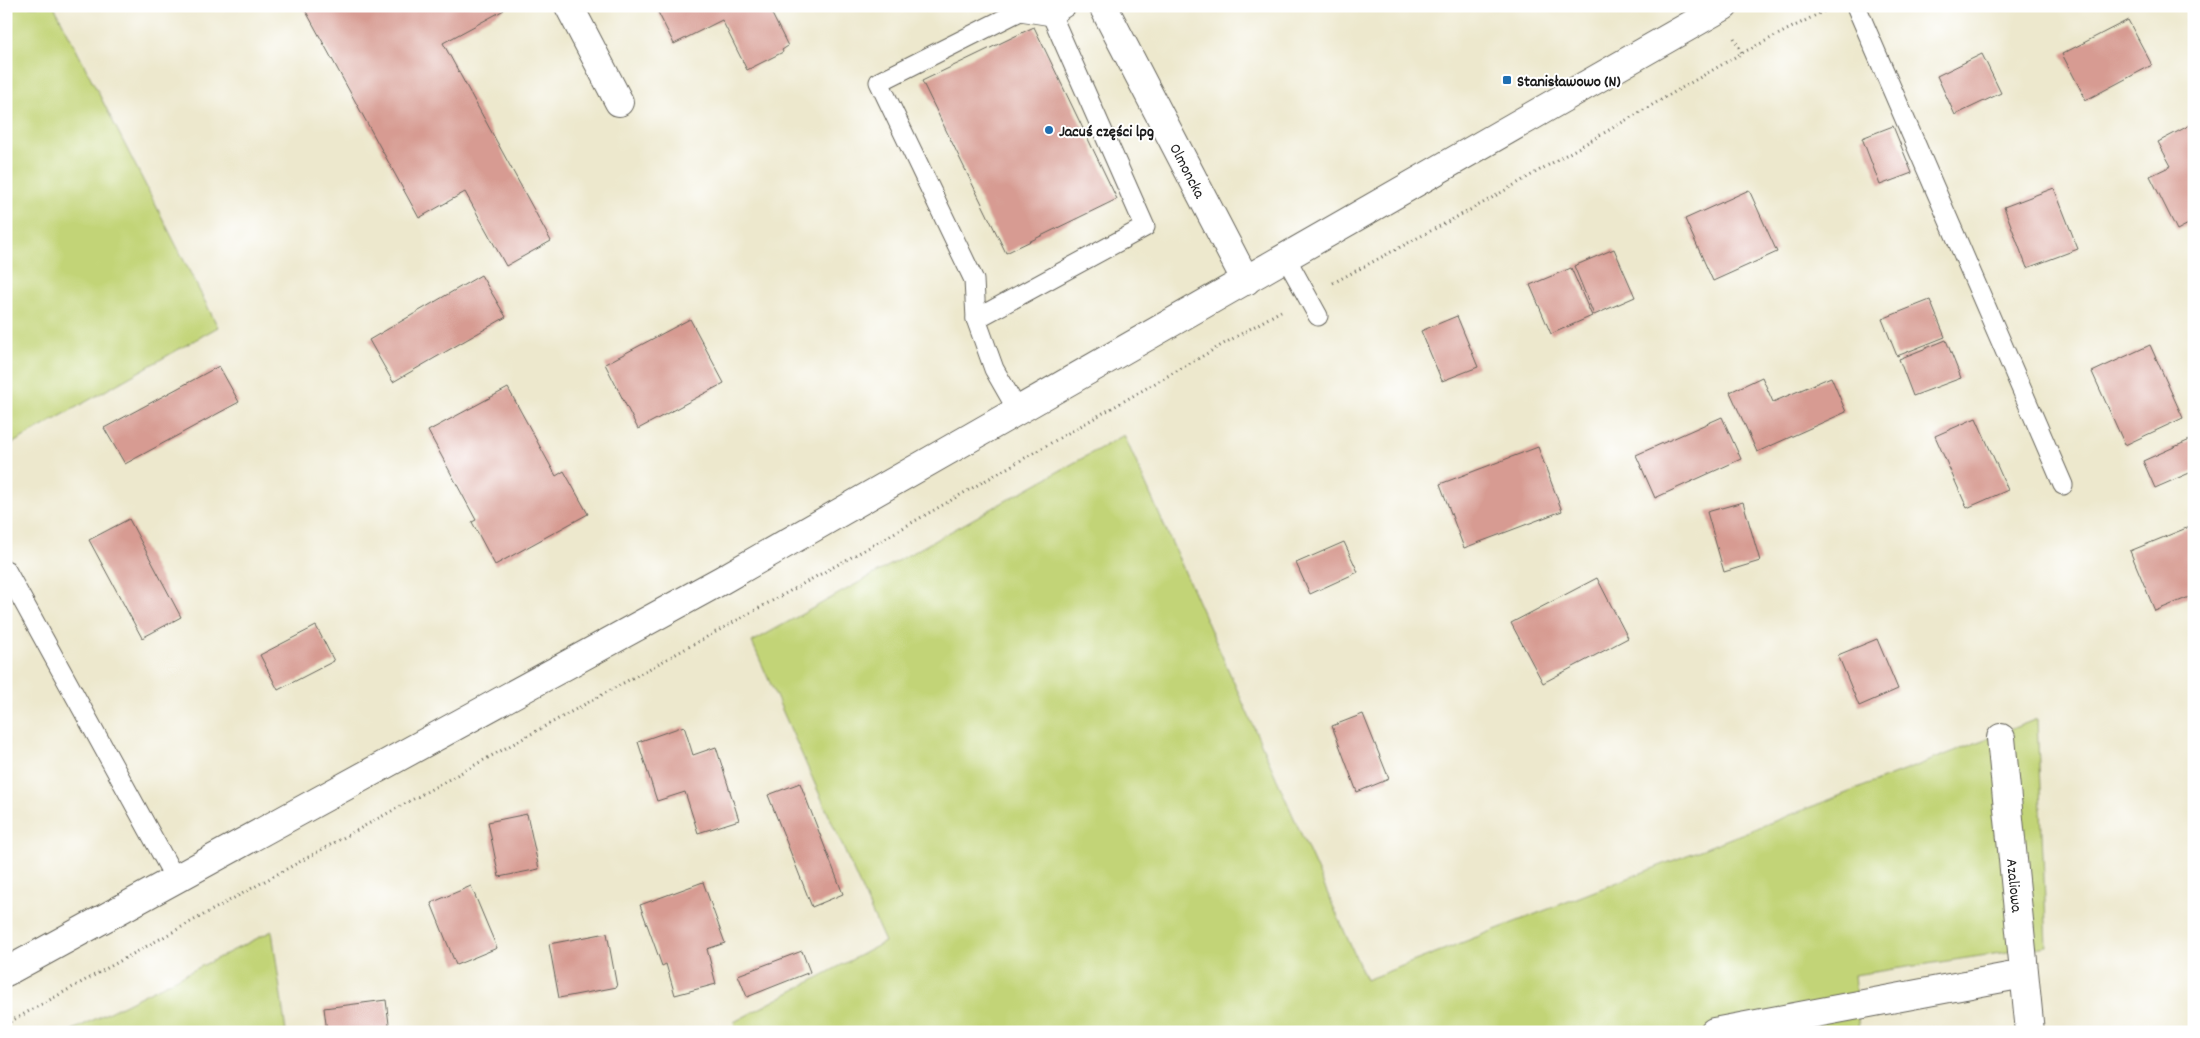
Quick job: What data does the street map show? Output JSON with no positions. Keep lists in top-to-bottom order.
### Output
{
  "streets": {
    "street": ["Olmoncka", "Azaliowa"]
  },
  "places": {
    "transit": ["Stanisławowo (N)"],
    "other": ["Jacuś części lpg"]
  }
}
